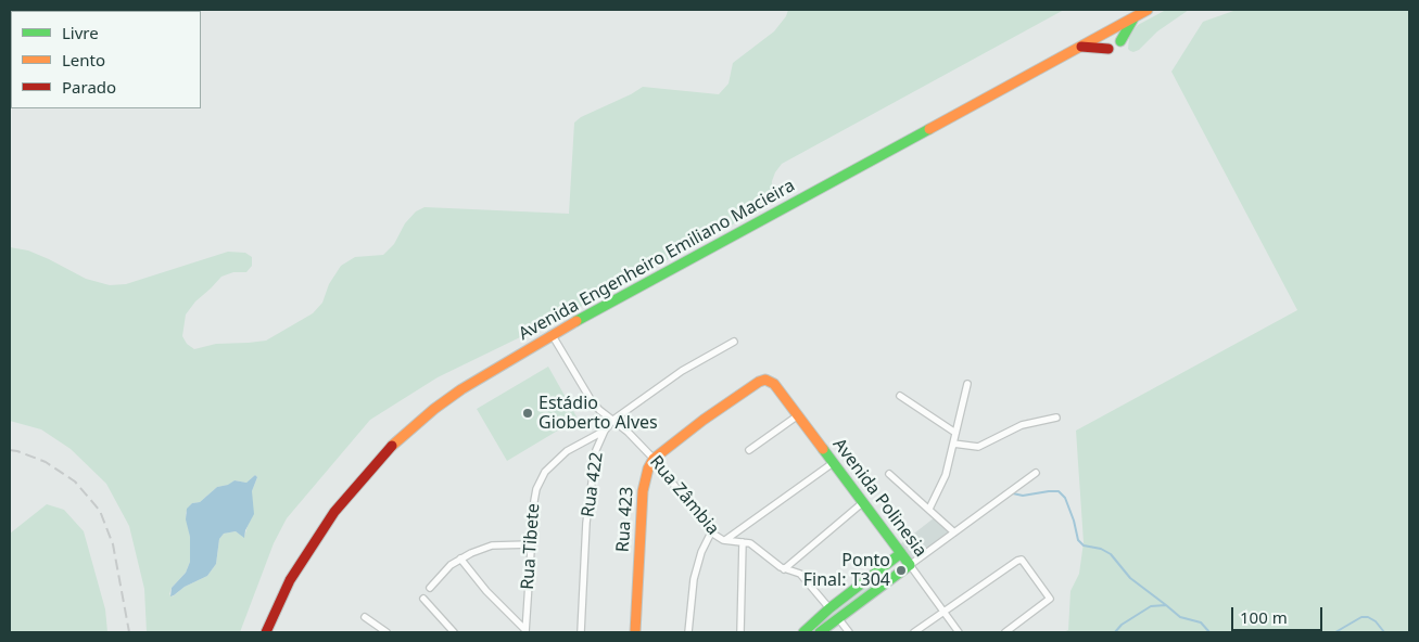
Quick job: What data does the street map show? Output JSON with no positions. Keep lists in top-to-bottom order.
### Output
{
  "streets": {
    "main road": ["Avenida Engenheiro Emiliano Macieira", "Avenida Polinesia", "Rua 423"],
    "street": ["Rua 422", "Rua Zâmbia", "Rua Tibete"]
  },
  "crossings": [
    ["Avenida Engenheiro Emiliano Macieira", "Rua Zâmbia"],
    ["Rua 422", "Rua Zâmbia"],
    ["Rua 422", "Rua Tibete"],
    ["Rua Zâmbia", "Avenida Polinesia"],
    ["Rua Zâmbia", "Rua 423"],
    ["Avenida Polinesia", "Rua 423"]
  ],
  "places": ["Estádio Gioberto Alves", "Ponto Final: T304"],
  "legend": ["Livre", "Lento", "Parado"],
  "scale_bar": "100 m"
}
